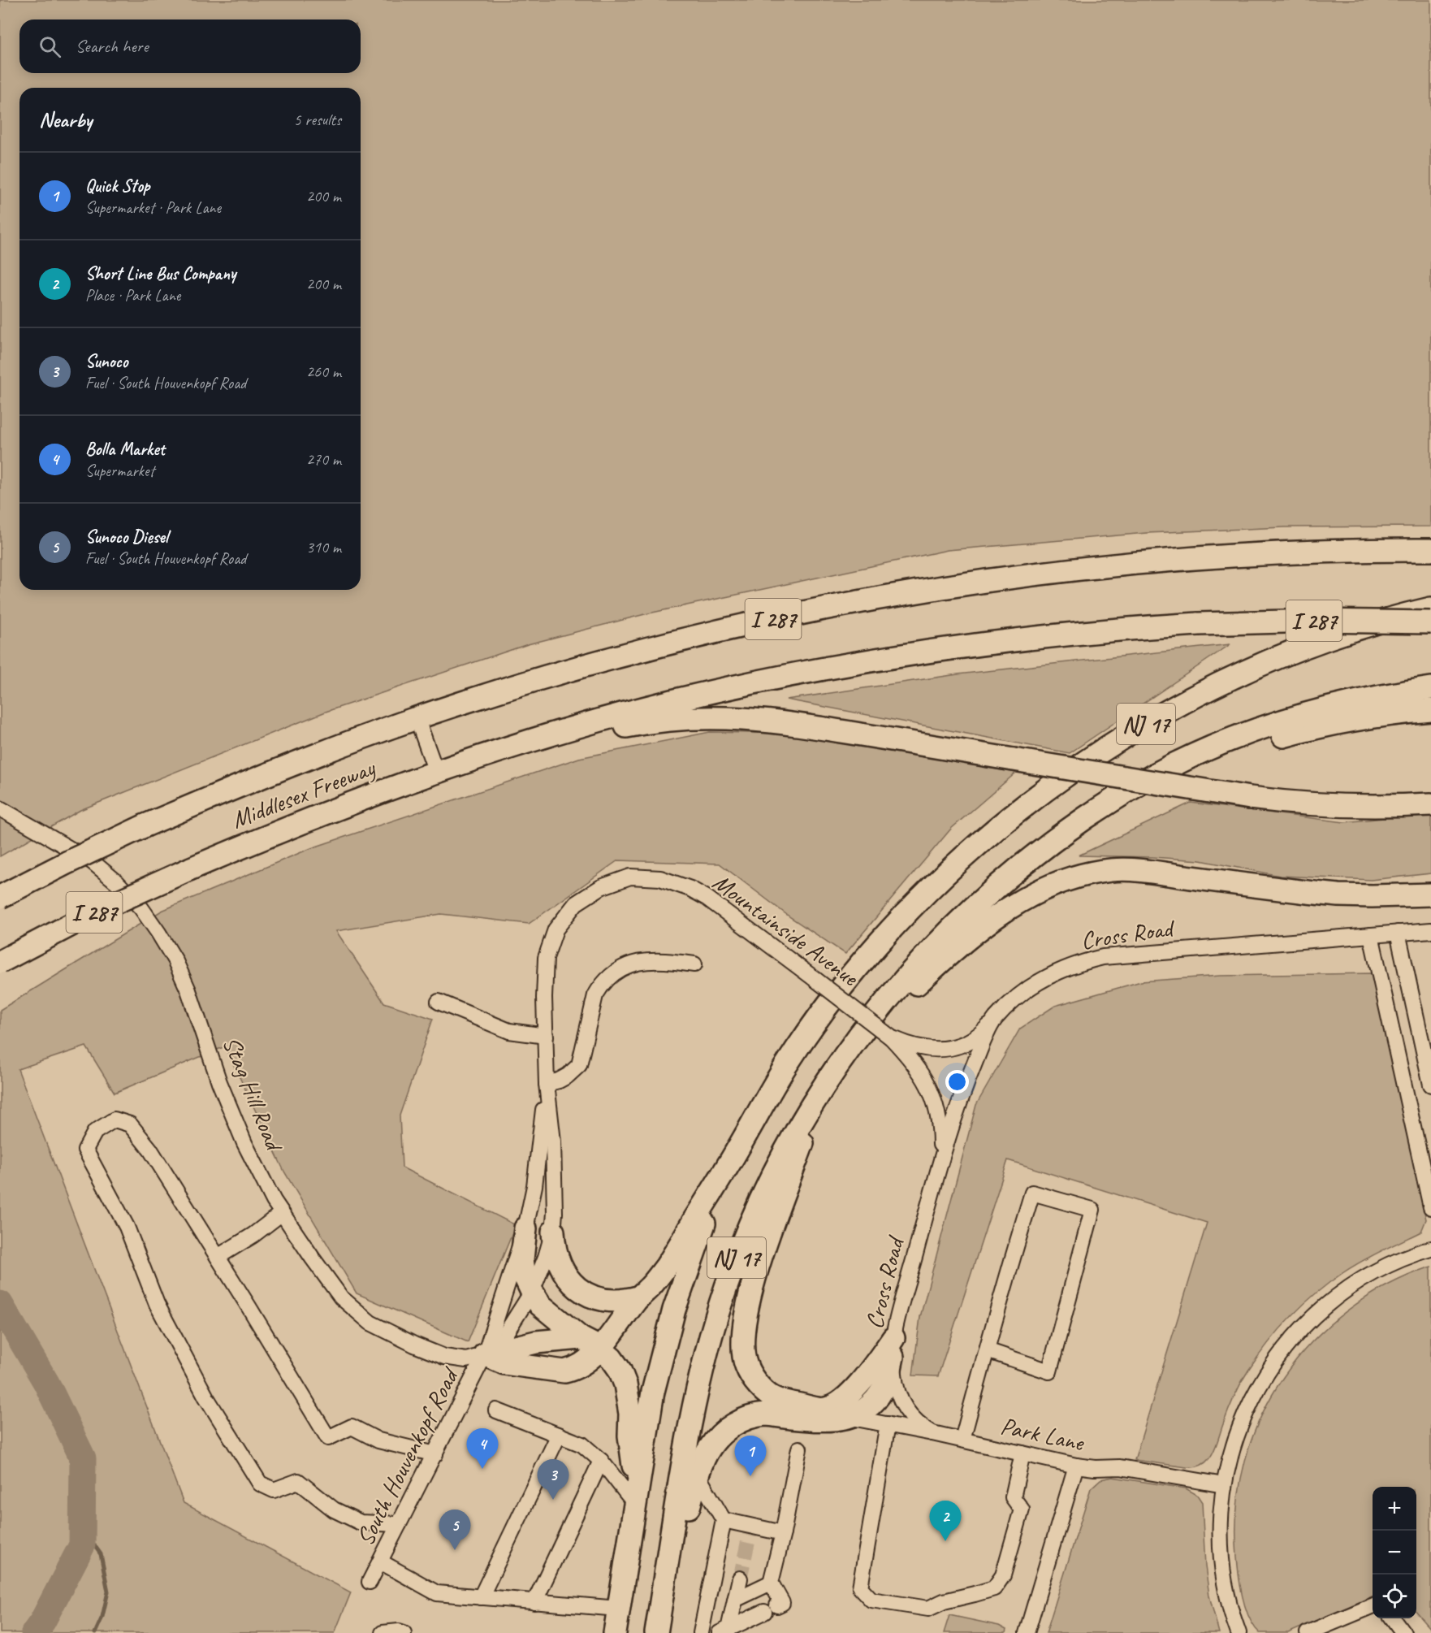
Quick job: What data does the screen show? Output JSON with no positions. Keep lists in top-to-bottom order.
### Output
{
  "streets": {
    "highway": ["I 287", "NJ 17", "Middlesex Freeway"],
    "street": [
      "Mountainside Avenue",
      "Cross Road",
      "Stag Hill Road",
      "Park Lane",
      "South Houvenkopf Road"
    ]
  },
  "crossings": [
    ["I 287", "Middlesex Freeway"],
    ["Mountainside Avenue", "Cross Road"],
    ["Mountainside Avenue", "Stag Hill Road"],
    ["Mountainside Avenue", "South Houvenkopf Road"],
    ["Stag Hill Road", "South Houvenkopf Road"]
  ],
  "page": {
    "search": "Search here",
    "heading": ["Nearby", "5 results"],
    "list": [
      {
        "mark": "1",
        "name": "Quick Stop",
        "note": "Supermarket · Park Lane",
        "value": "200 m"
      },
      {
        "mark": "2",
        "name": "Short Line Bus Company",
        "note": "Place · Park Lane",
        "value": "200 m"
      },
      {
        "mark": "3",
        "name": "Sunoco",
        "note": "Fuel · South Houvenkopf Road",
        "value": "260 m"
      },
      {
        "mark": "4",
        "name": "Bolla Market",
        "note": "Supermarket",
        "value": "270 m"
      },
      {
        "mark": "5",
        "name": "Sunoco Diesel",
        "note": "Fuel · South Houvenkopf Road",
        "value": "310 m"
      }
    ],
    "pins": [
      "4",
      "1",
      "3",
      "2",
      "5"
    ],
    "map_buttons": ["+", "−"]
  }
}
